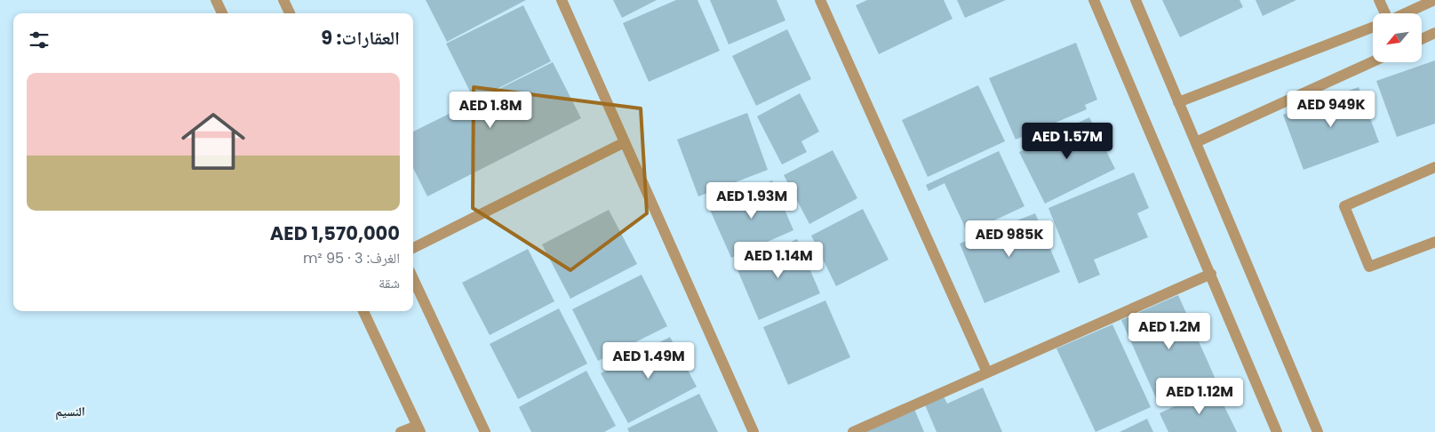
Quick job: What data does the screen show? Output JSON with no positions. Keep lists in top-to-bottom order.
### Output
{
  "districts": ["النسيم"],
  "north": "bottom left",
  "page": {
    "heading": "العقارات: 9",
    "list": [
      {
        "name": "AED 1,570,000",
        "note": "الغرف: 3 · 95 m² · شقة"
      }
    ],
    "price": [
      "AED 949K",
      "AED 1.8M",
      "AED 1.57M",
      "AED 1.93M",
      "AED 985K",
      "AED 1.14M",
      "AED 1.2M",
      "AED 1.49M",
      "AED 1.12M"
    ]
  }
}
